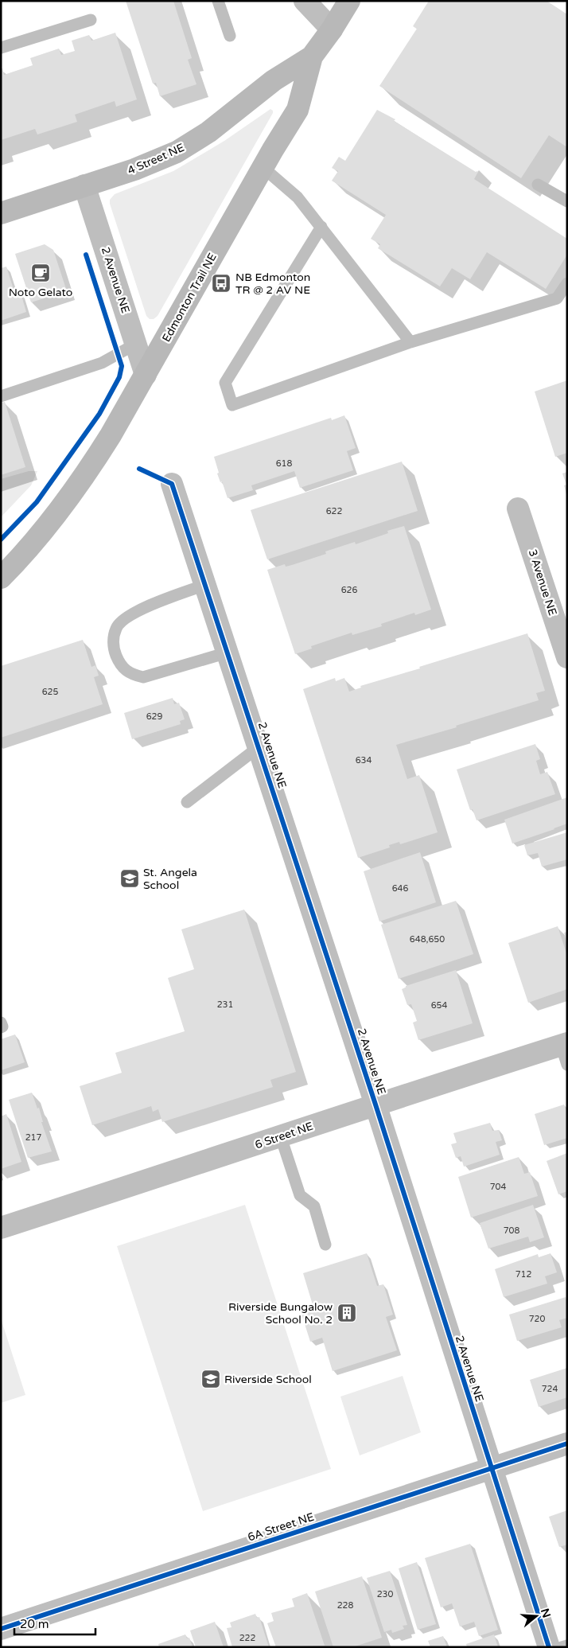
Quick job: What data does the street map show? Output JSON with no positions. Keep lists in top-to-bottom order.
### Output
{
  "streets": {
    "main road": ["4 Street NE", "Edmonton Trail NE"],
    "street": [
      "2 Avenue NE",
      "3 Avenue NE",
      "6 Street NE",
      "6A Street NE"
    ]
  },
  "crossings": [
    ["4 Street NE", "2 Avenue NE"],
    ["4 Street NE", "Edmonton Trail NE"],
    ["2 Avenue NE", "Edmonton Trail NE"],
    ["2 Avenue NE", "6 Street NE"],
    ["2 Avenue NE", "6A Street NE"]
  ],
  "places": {
    "cafe": ["Noto Gelato"],
    "bus stop": ["NB Edmonton TR @ 2 AV NE"],
    "school or university": ["St. Angela School", "Riverside School"],
    "building": ["Riverside Bungalow School No. 2"]
  },
  "house_numbers": [
    "618",
    "622",
    "626",
    "625",
    "629",
    "634",
    "646",
    "648,650",
    "231",
    "654",
    "217",
    "704",
    "708",
    "712",
    "720",
    "724",
    "230",
    "228",
    "222"
  ],
  "scale_bar": "20 m",
  "north": "right"
}
